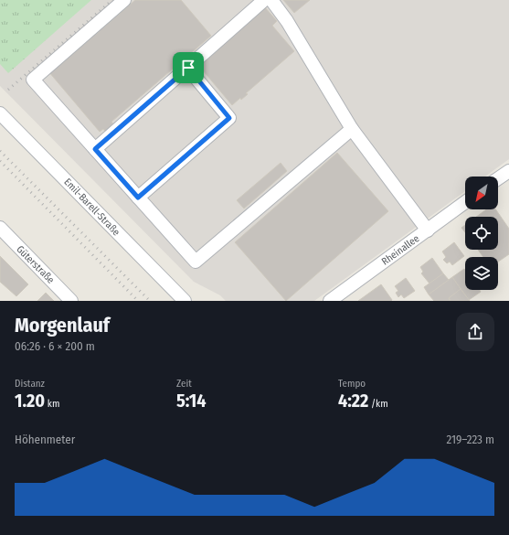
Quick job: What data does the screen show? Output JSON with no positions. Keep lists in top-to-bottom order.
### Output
{
  "streets": {
    "street": ["Emil-Barell-Straße", "Rheinallee", "Güterstraße"]
  },
  "north": "bottom left",
  "page": {
    "heading": ["Morgenlauf", "06:26 · 6 × 200 m"],
    "stats": [
      ["Distanz", "1.20 km"],
      ["Zeit", "5:14"],
      ["Tempo", "4:22 /km"]
    ],
    "chart": ["Höhenmeter", "219–223 m"]
  }
}
